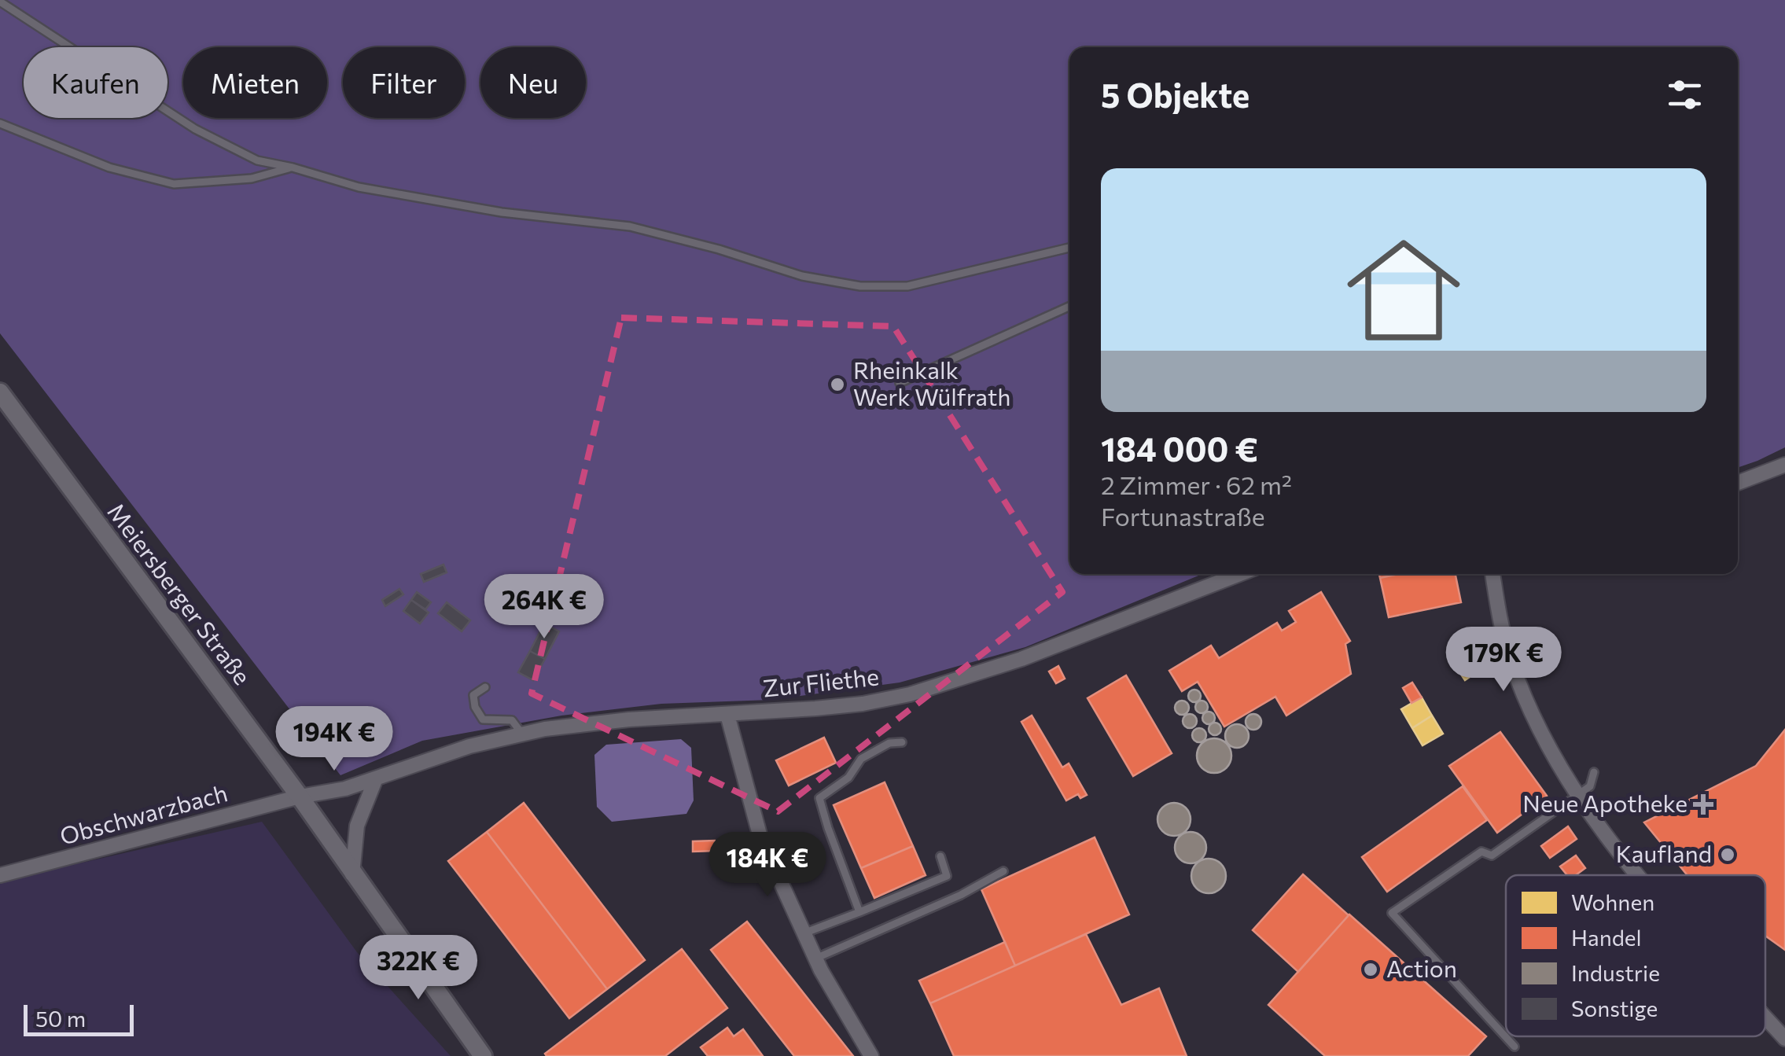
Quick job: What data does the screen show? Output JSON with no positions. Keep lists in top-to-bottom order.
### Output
{
  "streets": {
    "main road": ["Meiersberger Straße"],
    "street": ["Zur Fliethe", "Obschwarzbach"]
  },
  "crossings": [
    ["Meiersberger Straße", "Zur Fliethe"],
    ["Meiersberger Straße", "Obschwarzbach"],
    ["Zur Fliethe", "Obschwarzbach"]
  ],
  "places": {
    "other": ["Rheinkalk Werk Wülfrath", "Kaufland", "Action"],
    "health": ["Neue Apotheke"]
  },
  "legend": [
    "Wohnen",
    "Handel",
    "Industrie",
    "Sonstige"
  ],
  "scale_bar": "50 m",
  "page": {
    "chip": [
      "Kaufen",
      "Mieten",
      "Filter",
      "Neu"
    ],
    "heading": "5 Objekte",
    "list": [
      {
        "name": "184 000 €",
        "note": "2 Zimmer · 62 m² · Fortunastraße"
      }
    ],
    "price": [
      "264K €",
      "179K €",
      "194K €",
      "184K €",
      "322K €"
    ],
    "scale": "50 m"
  }
}
